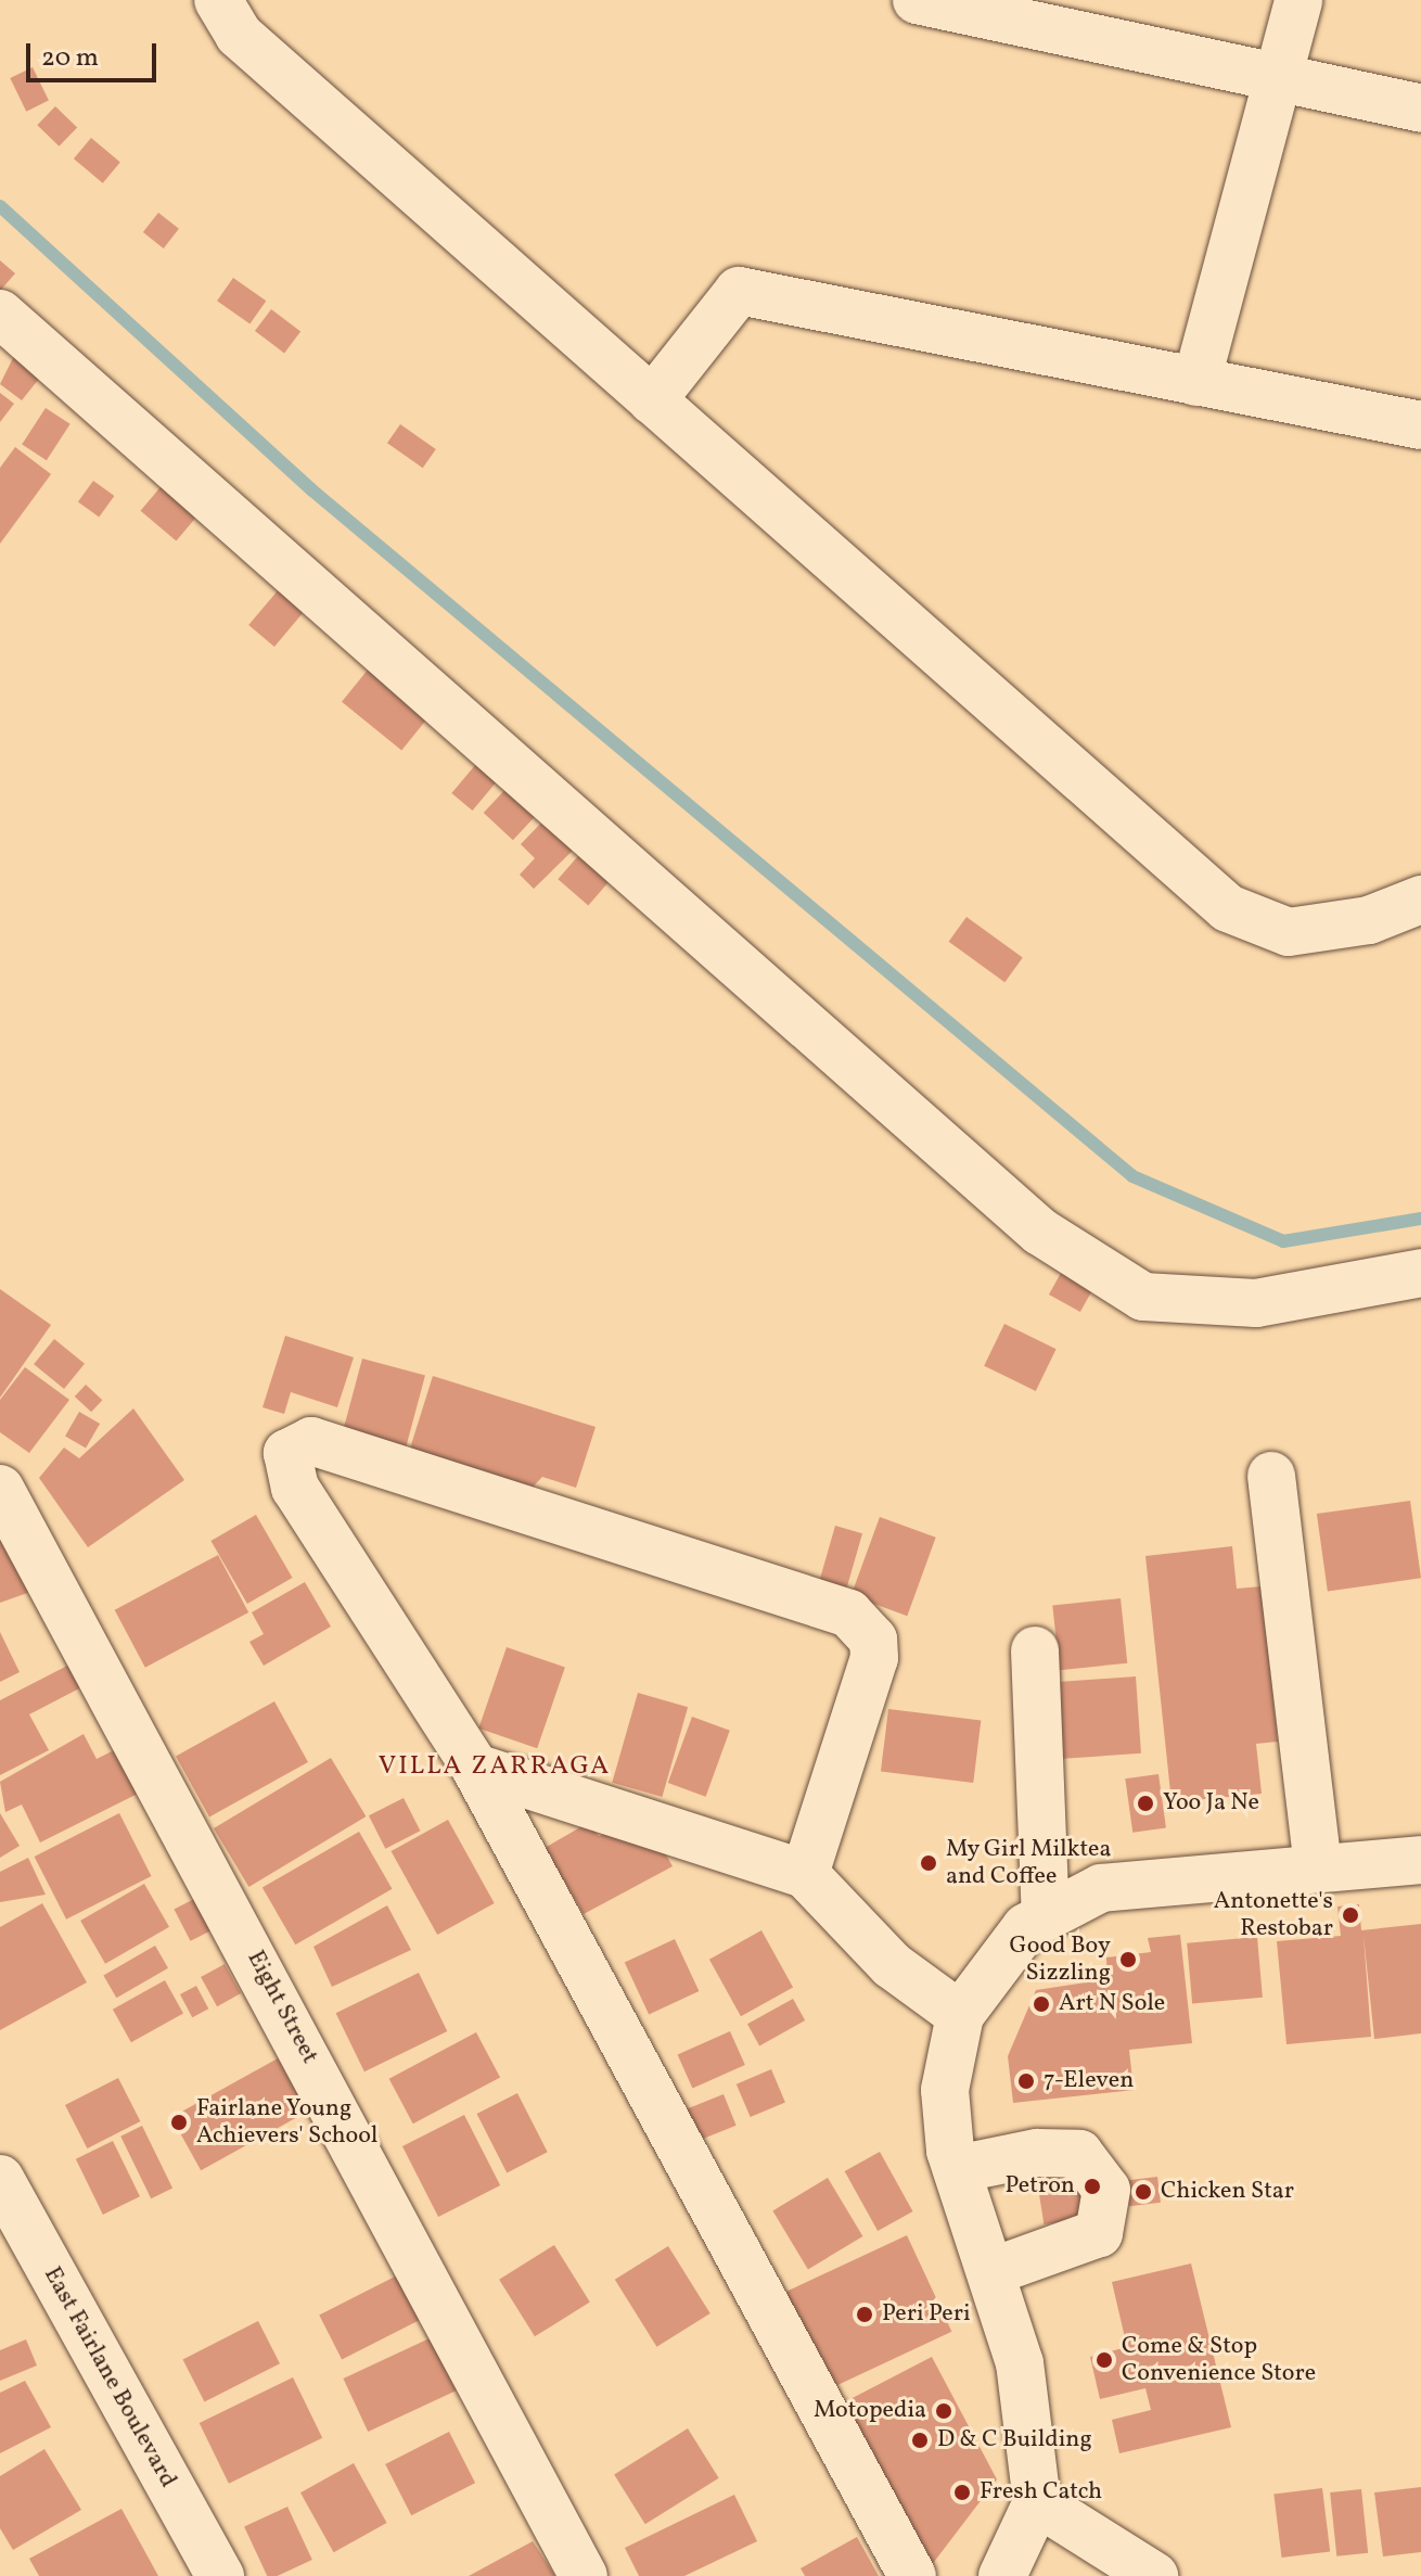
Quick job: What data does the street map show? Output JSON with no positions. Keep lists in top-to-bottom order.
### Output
{
  "streets": {
    "street": ["Eight Street", "East Fairlane Boulevard"]
  },
  "districts": ["VILLA ZARRAGA"],
  "places": [
    "Yoo Ja Ne",
    "My Girl Milktea and Coffee",
    "Antonette's Restobar",
    "Good Boy Sizzling",
    "Art N Sole",
    "7-Eleven",
    "Fairlane Young Achievers' School",
    "Petron",
    "Chicken Star",
    "Peri Peri",
    "Come & Stop Convenience Store",
    "Motopedia",
    "D & C Building",
    "Fresh Catch"
  ],
  "scale_bar": "20 m"
}
